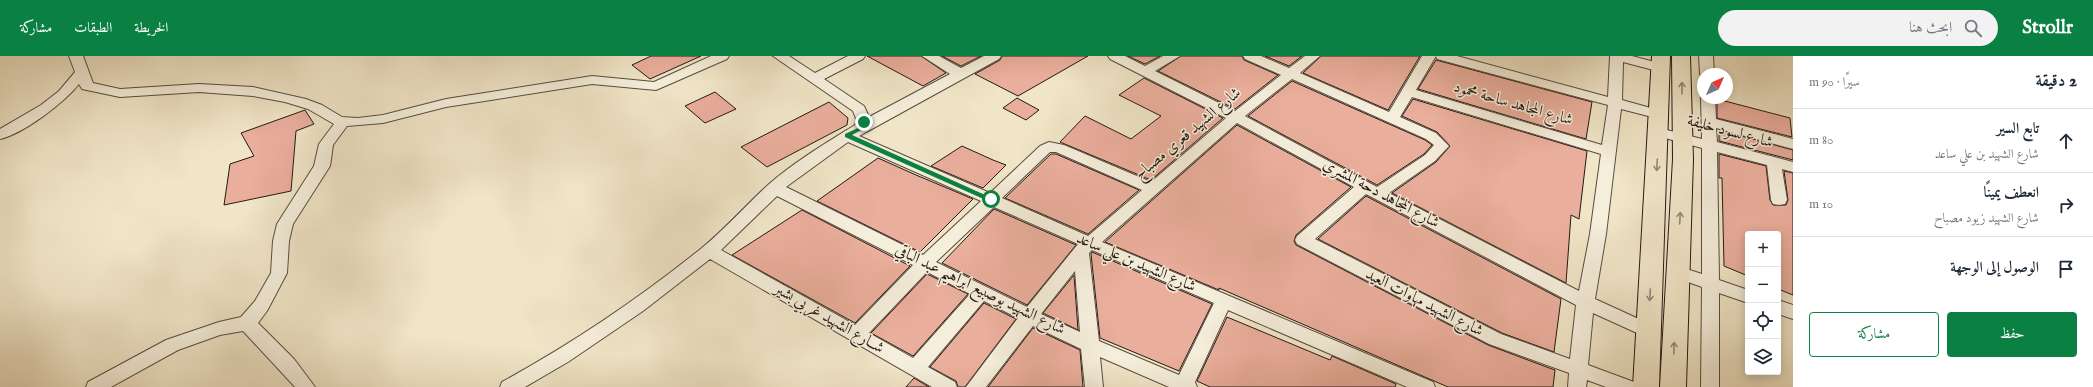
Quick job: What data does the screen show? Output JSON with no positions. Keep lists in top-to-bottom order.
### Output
{
  "streets": {
    "street": [
      "شارع المجاهد ساحة محمود",
      "شارع لسود خليفة",
      "شارع الشهيد قعري مصباح",
      "شارع المجاهد دحة المشري",
      "شارع الشهيد بن علي ساعد",
      "شارع الشهيد بوصبيع ابراهيم عبد الباقي",
      "شارع الشهيد مهاوات العيد",
      "شــارع الشهيد غربي بشير"
    ]
  },
  "crossings": [
    ["شارع الشهيد قعري مصباح", "شارع المجاهد دحة المشري"],
    ["شارع الشهيد قعري مصباح", "شارع الشهيد بن علي ساعد"],
    ["شارع الشهيد قعري مصباح", "شارع الشهيد بوصبيع ابراهيم عبد الباقي"],
    ["شارع المجاهد دحة المشري", "شارع الشهيد مهاوات العيد"]
  ],
  "north": "top right",
  "page": {
    "header": "Strollr",
    "search": "ابحث هنا",
    "nav": ["الخريطة", "الطبقات", "مشاركة"],
    "heading": ["2 دقيقة", "سيرًا · 90 m"],
    "list": [
      ["تابع السير", "شارع الشهيد بن علي ساعد", "80 m"],
      ["انعطف يمينًا", "شارع الشهيد زيود مصباح", "10 m"],
      "الوصول إلى الوجهة"
    ],
    "map_buttons": ["+", "−"],
    "buttons": ["حفظ", "مشاركة"]
  }
}
